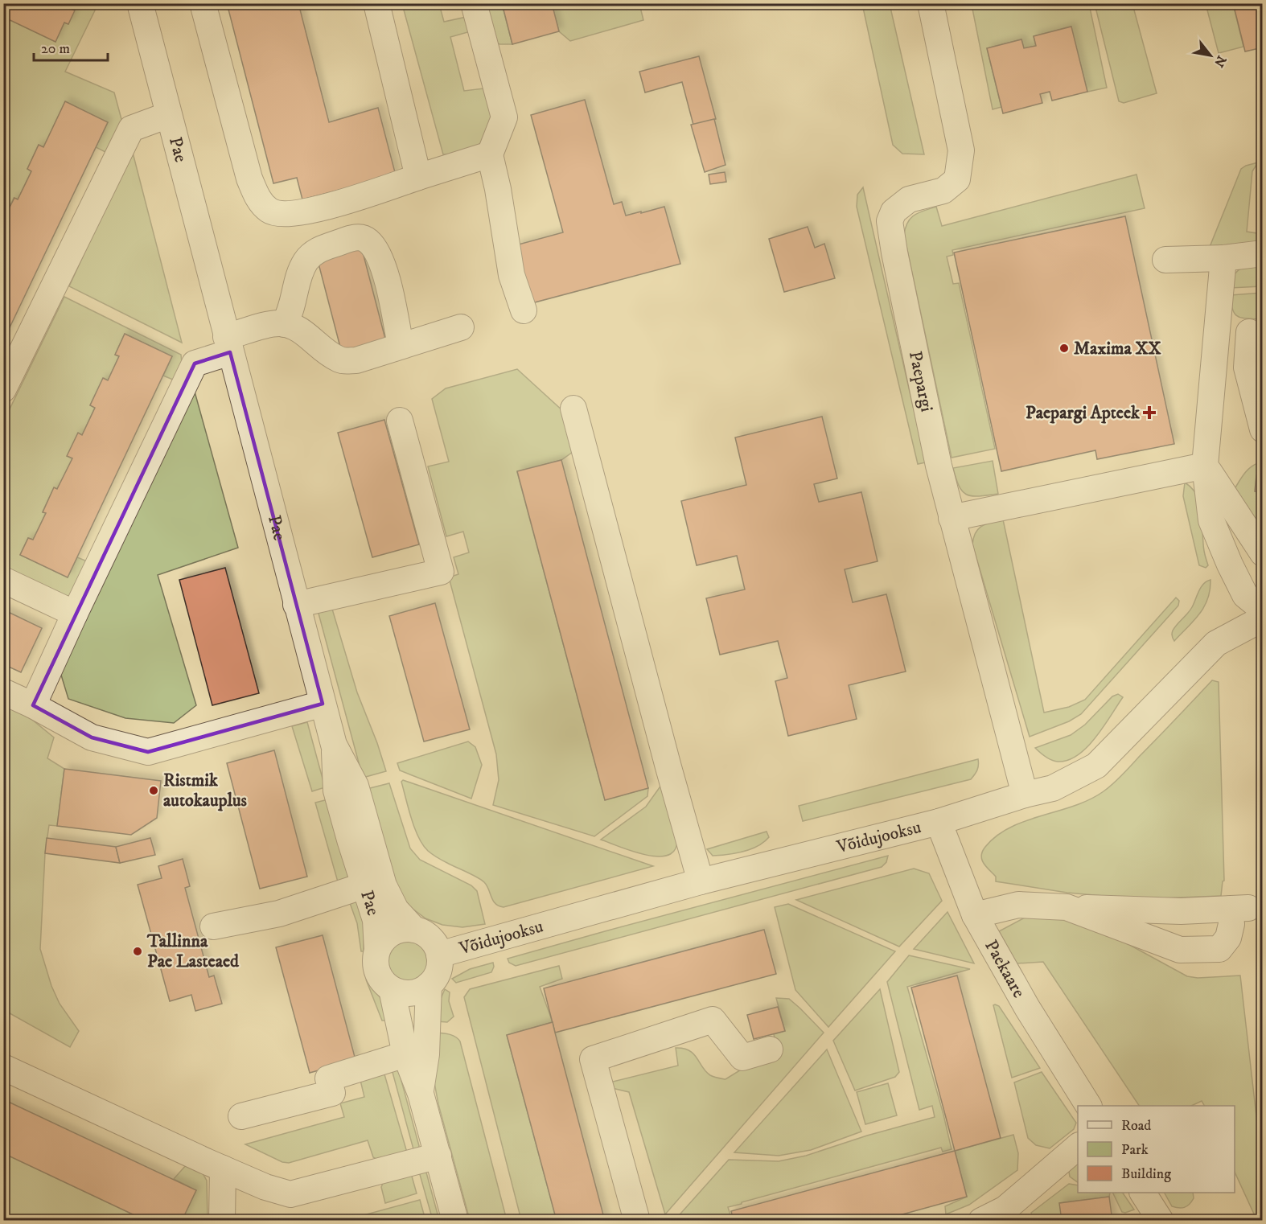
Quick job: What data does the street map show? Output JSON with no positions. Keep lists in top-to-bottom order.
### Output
{
  "streets": {
    "street": [
      "Pae",
      "Paepargi",
      "Võidujooksu",
      "Paekaare"
    ]
  },
  "crossings": [
    ["Pae", "Võidujooksu"],
    ["Paepargi", "Võidujooksu"],
    ["Võidujooksu", "Paekaare"]
  ],
  "places": {
    "other": ["Maxima XX", "Ristmik autokauplus", "Tallinna Pae Lasteaed"],
    "health": ["Paepargi Apteek"]
  },
  "legend": ["Road", "Park", "Building"],
  "scale_bar": "20 m",
  "north": "bottom right"
}
